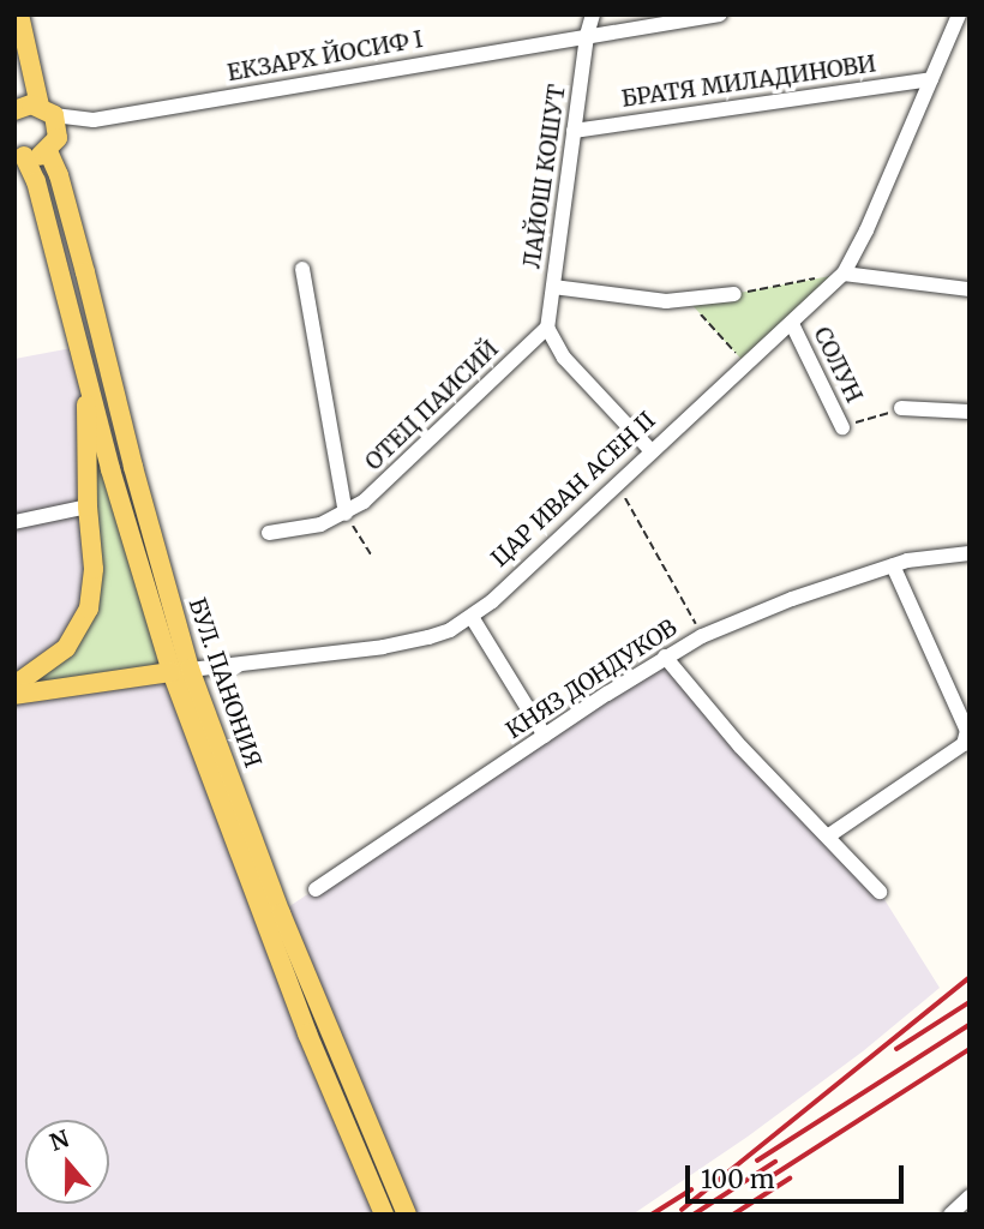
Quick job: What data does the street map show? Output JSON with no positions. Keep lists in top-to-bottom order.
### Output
{
  "streets": {
    "main road": ["ЦАР ИВАН АСЕН II", "БУЛ. ПАНОНИЯ"],
    "street": [
      "ЕКЗАРХ ЙОСИФ I",
      "БРАТЯ МИЛАДИНОВИ",
      "ЛАЙОШ КОШУТ",
      "СОЛУН",
      "ОТЕЦ ПАИСИЙ",
      "КНЯЗ ДОНДУКОВ"
    ]
  },
  "crossings": [
    ["ЕКЗАРХ ЙОСИФ I", "ЛАЙОШ КОШУТ"],
    ["ЕКЗАРХ ЙОСИФ I", "БУЛ. ПАНОНИЯ"],
    ["БРАТЯ МИЛАДИНОВИ", "ЛАЙОШ КОШУТ"],
    ["БРАТЯ МИЛАДИНОВИ", "ЦАР ИВАН АСЕН II"],
    ["ЛАЙОШ КОШУТ", "ОТЕЦ ПАИСИЙ"],
    ["СОЛУН", "ЦАР ИВАН АСЕН II"],
    ["ЦАР ИВАН АСЕН II", "БУЛ. ПАНОНИЯ"]
  ],
  "scale_bar": "100 m",
  "north": "top"
}
